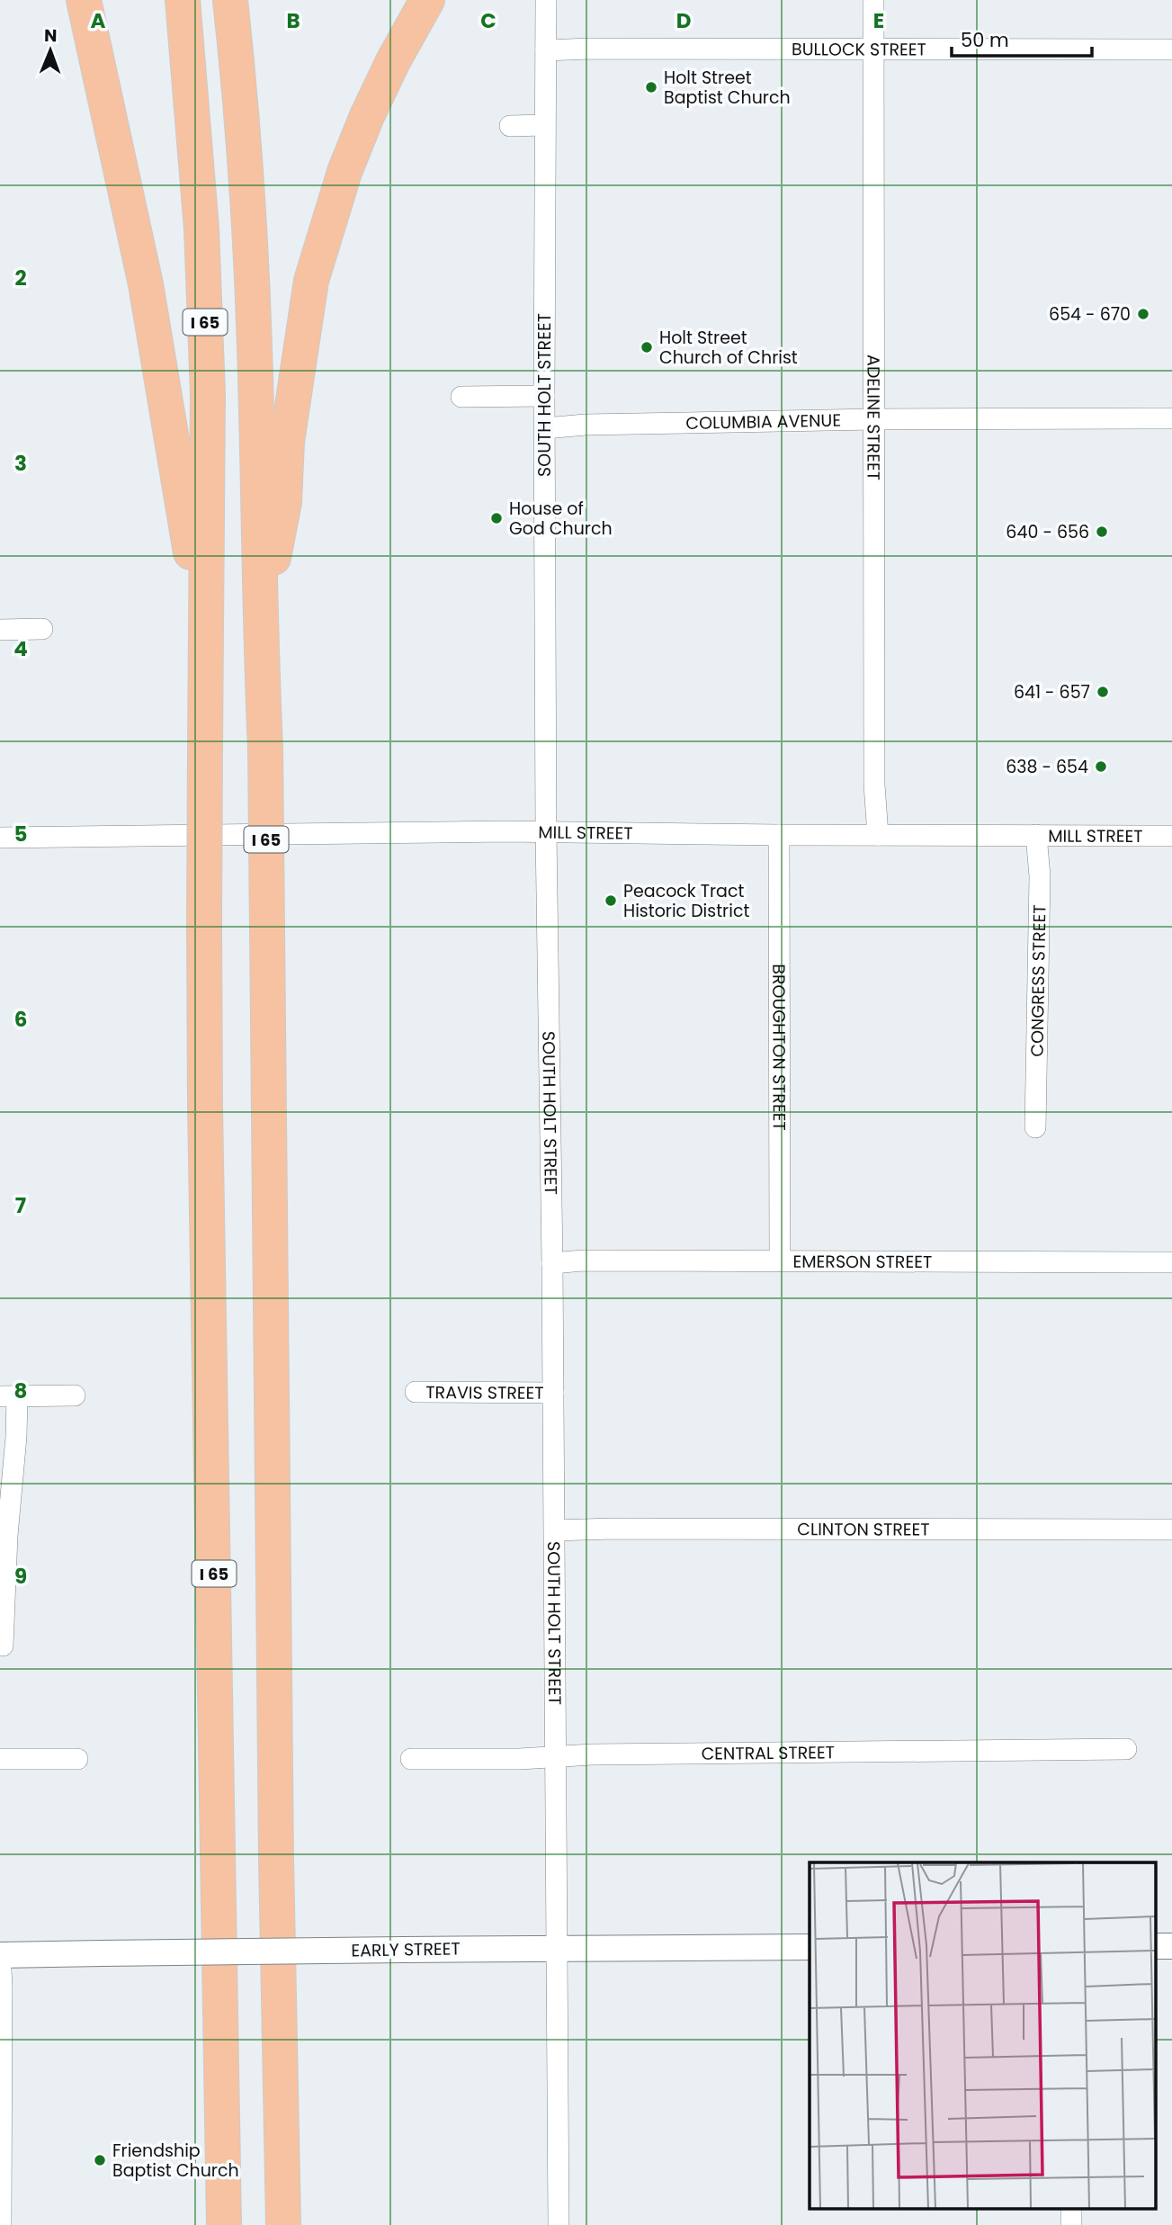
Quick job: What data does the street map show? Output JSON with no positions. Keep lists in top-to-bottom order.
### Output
{
  "streets": {
    "highway": ["I 65"],
    "street": [
      "BULLOCK STREET",
      "SOUTH HOLT STREET",
      "ADELINE STREET",
      "COLUMBIA AVENUE",
      "MILL STREET",
      "CONGRESS STREET",
      "BROUGHTON STREET",
      "EMERSON STREET",
      "TRAVIS STREET",
      "CLINTON STREET",
      "CENTRAL STREET",
      "EARLY STREET"
    ]
  },
  "crossings": [
    ["BULLOCK STREET", "SOUTH HOLT STREET"],
    ["BULLOCK STREET", "ADELINE STREET"],
    ["SOUTH HOLT STREET", "COLUMBIA AVENUE"],
    ["SOUTH HOLT STREET", "MILL STREET"],
    ["SOUTH HOLT STREET", "EMERSON STREET"],
    ["SOUTH HOLT STREET", "TRAVIS STREET"],
    ["SOUTH HOLT STREET", "CLINTON STREET"],
    ["SOUTH HOLT STREET", "CENTRAL STREET"],
    ["SOUTH HOLT STREET", "EARLY STREET"],
    ["ADELINE STREET", "COLUMBIA AVENUE"],
    ["ADELINE STREET", "MILL STREET"],
    ["MILL STREET", "CONGRESS STREET"],
    ["MILL STREET", "BROUGHTON STREET"],
    ["BROUGHTON STREET", "EMERSON STREET"]
  ],
  "places": [
    "Holt Street Baptist Church",
    "654 - 670",
    "Holt Street Church of Christ",
    "House of God Church",
    "640 - 656",
    "641 - 657",
    "638 - 654",
    "Peacock Tract Historic District",
    "Friendship Baptist Church"
  ],
  "scale_bar": "50 m",
  "north": "top",
  "grid": {
    "columns": [
      "A",
      "B",
      "C",
      "D",
      "E"
    ],
    "rows": [
      "2",
      "3",
      "4",
      "5",
      "6",
      "7",
      "8",
      "9"
    ]
  }
}
